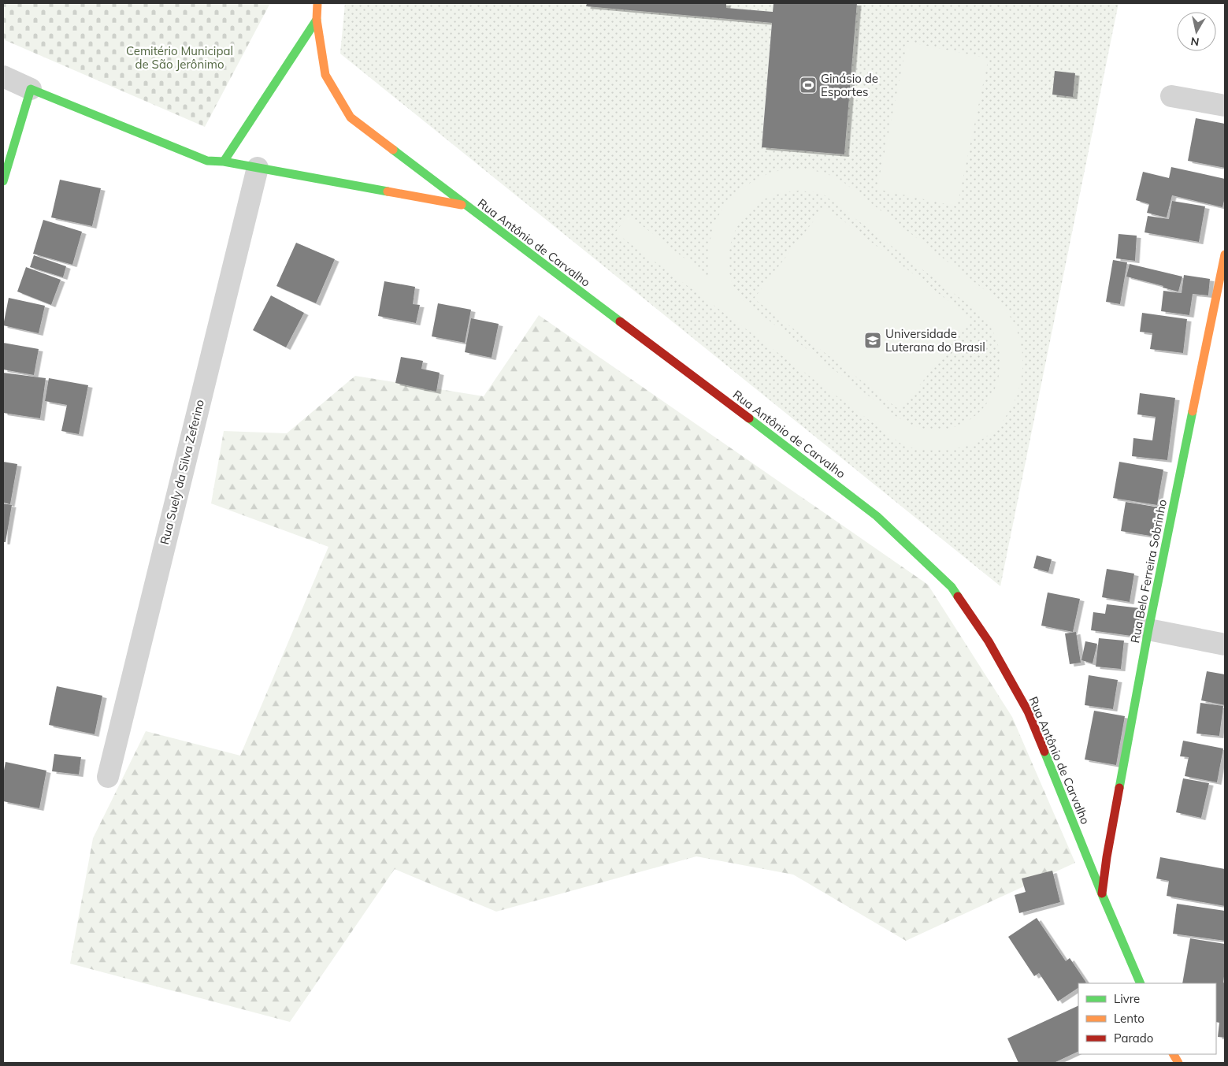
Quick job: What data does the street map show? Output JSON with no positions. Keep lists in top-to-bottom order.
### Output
{
  "streets": {
    "street": ["Rua Antônio de Carvalho", "Rua Suely da Silva Zeferino", "Rua Belo Ferreira Sobrinho"]
  },
  "crossings": [
    ["Rua Antônio de Carvalho", "Rua Belo Ferreira Sobrinho"]
  ],
  "parks": ["Cemitério Municipal de São Jerônimo"],
  "places": {
    "sports": ["Ginásio de Esportes"],
    "school or university": ["Universidade Luterana do Brasil"]
  },
  "legend": ["Livre", "Lento", "Parado"],
  "north": "bottom"
}
